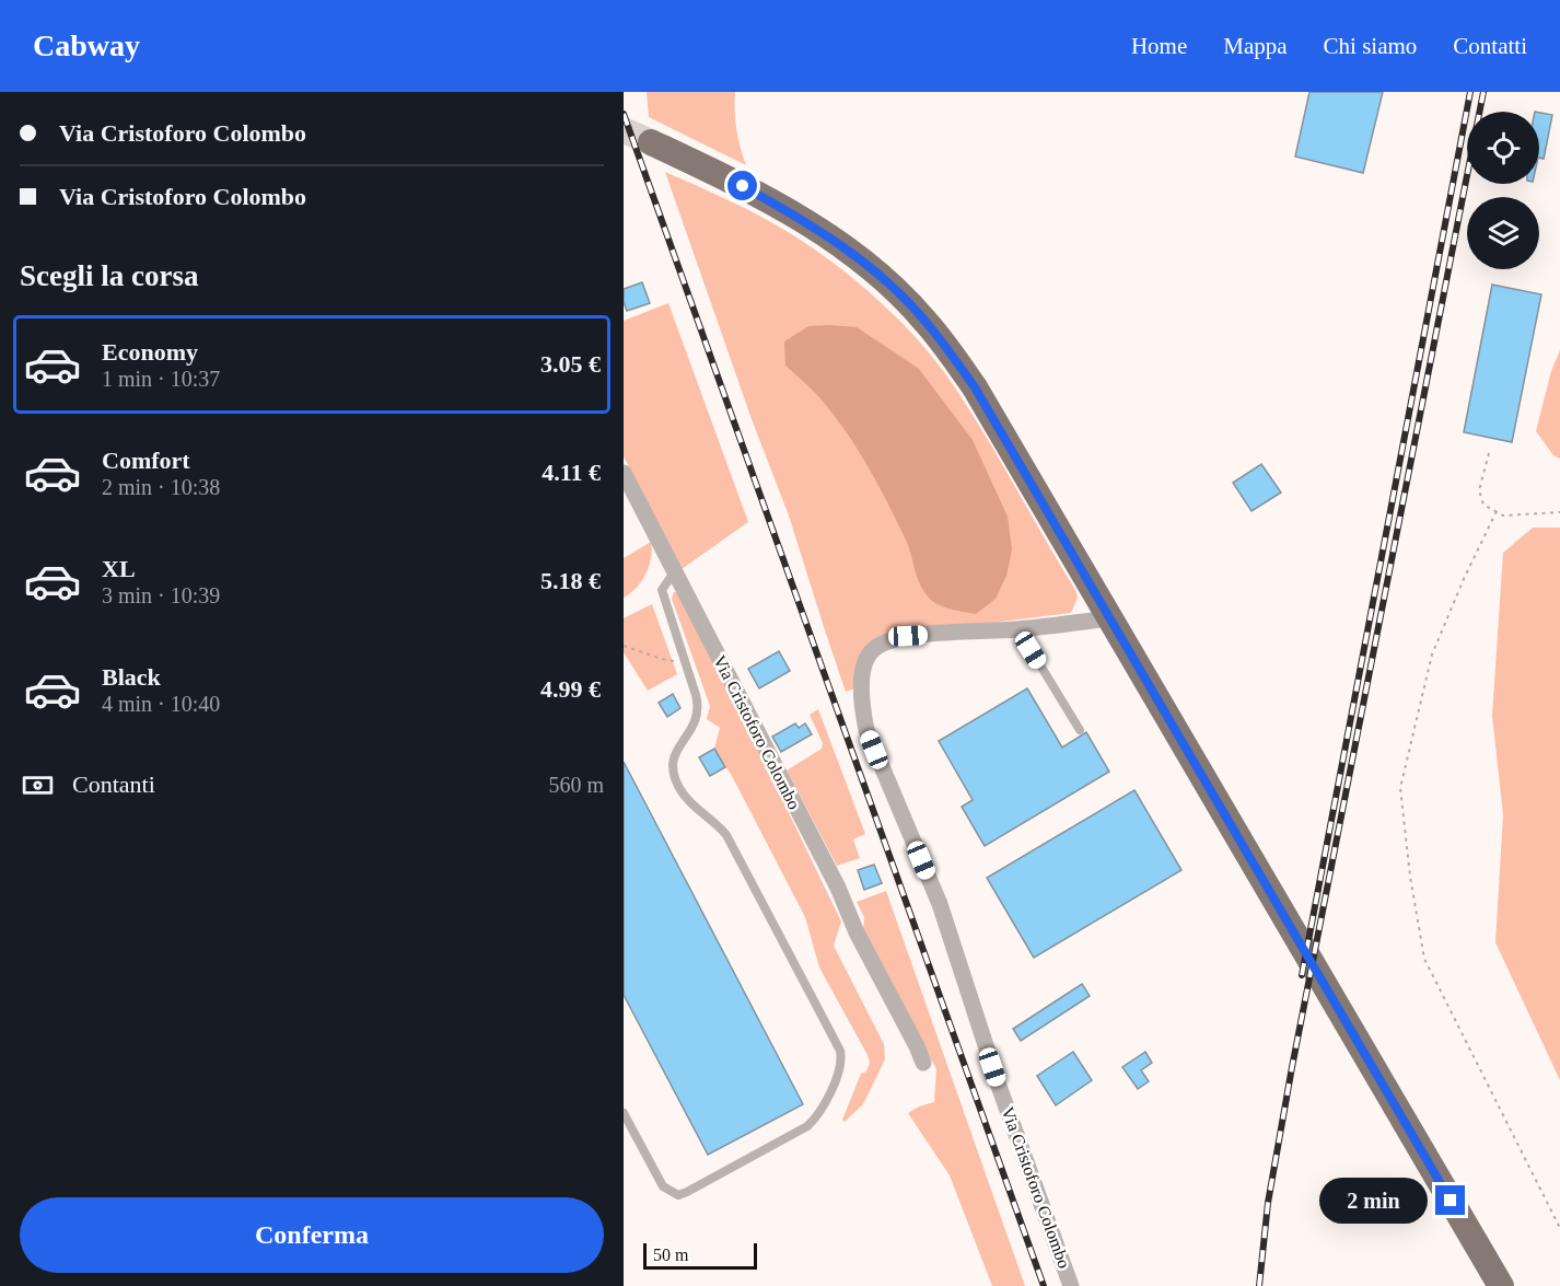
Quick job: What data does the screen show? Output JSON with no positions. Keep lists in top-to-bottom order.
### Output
{
  "streets": {
    "street": ["Via Cristoforo Colombo"]
  },
  "scale_bar": "50 m",
  "page": {
    "header": "Cabway",
    "nav": [
      "Home",
      "Mappa",
      "Chi siamo",
      "Contatti"
    ],
    "banner": ["Via Cristoforo Colombo", "Via Cristoforo Colombo"],
    "heading": "Scegli la corsa",
    "list": [
      {
        "name": "Economy",
        "note": "1 min · 10:37",
        "value": "3.05 €"
      },
      {
        "name": "Comfort",
        "note": "2 min · 10:38",
        "value": "4.11 €"
      },
      {
        "name": "XL",
        "note": "3 min · 10:39",
        "value": "5.18 €"
      },
      {
        "name": "Black",
        "note": "4 min · 10:40",
        "value": "4.99 €"
      }
    ],
    "pay": ["Contanti", "560 m"],
    "bubble": "2 min",
    "buttons": "Conferma",
    "scale": "50 m"
  }
}
